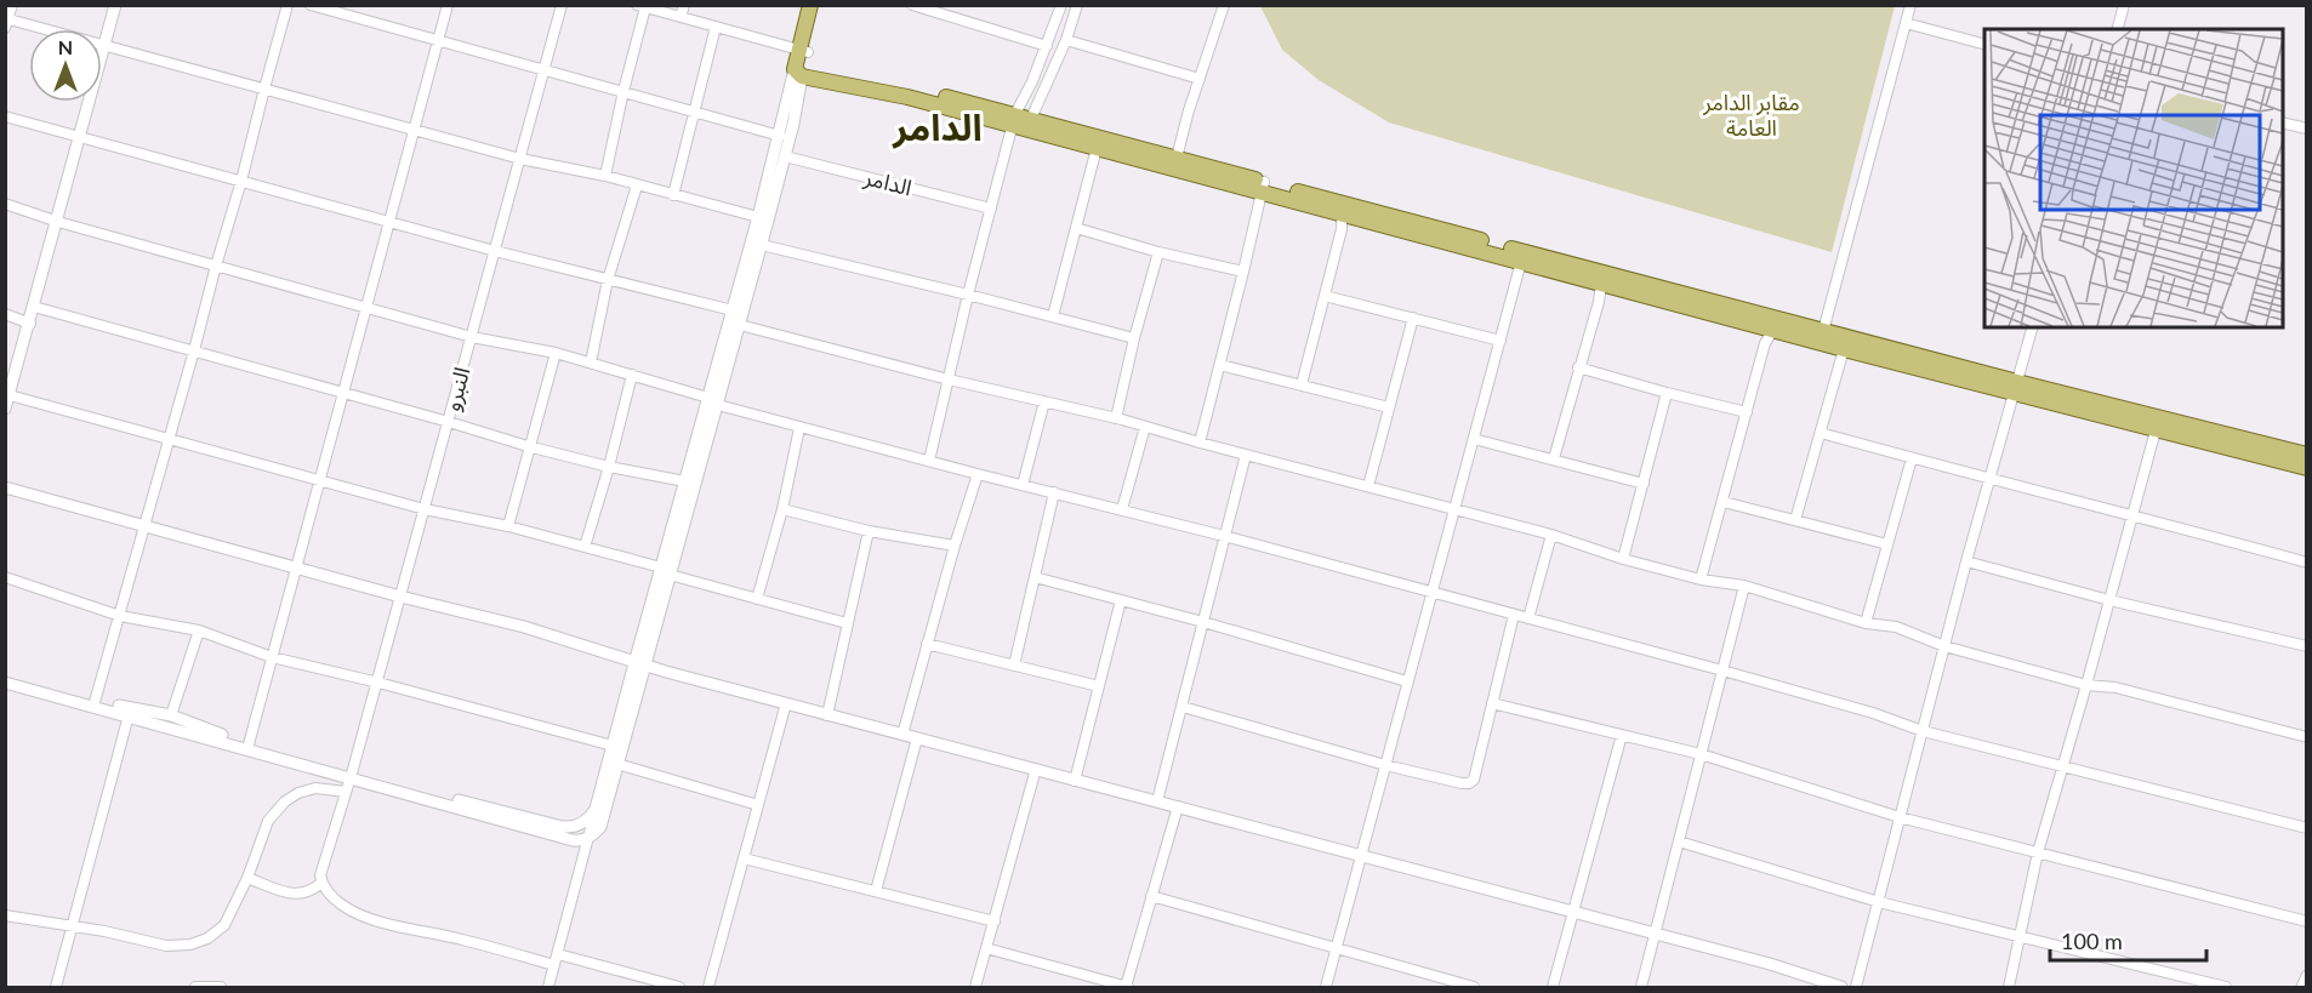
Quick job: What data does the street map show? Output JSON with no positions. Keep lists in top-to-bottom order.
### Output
{
  "streets": {
    "street": ["الدامر", "النبرو"]
  },
  "districts": ["الدامر"],
  "parks": ["مقابر الدامر العامة"],
  "scale_bar": "100 m",
  "north": "top"
}
